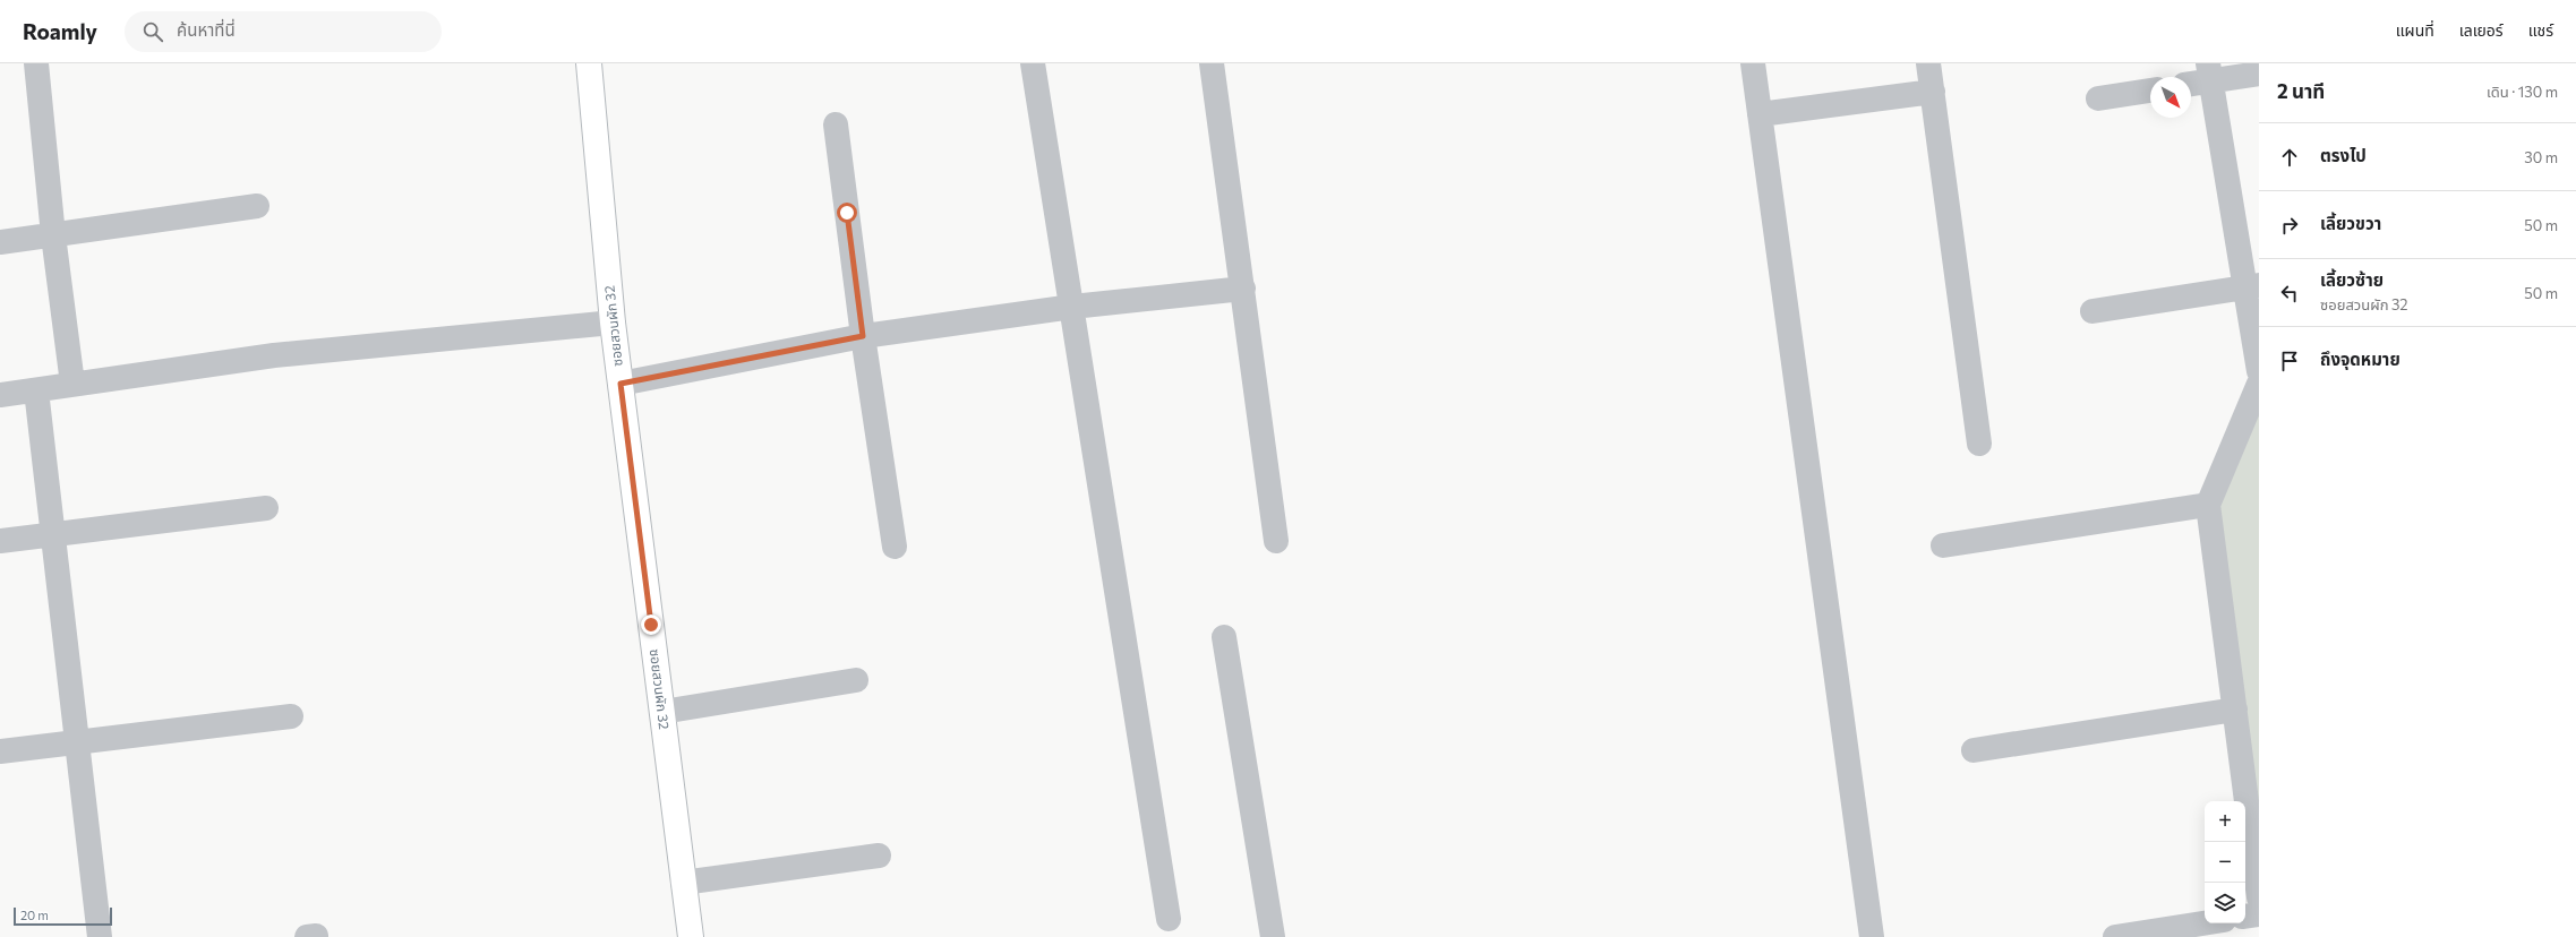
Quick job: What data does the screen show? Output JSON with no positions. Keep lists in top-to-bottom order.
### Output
{
  "streets": {
    "street": ["ซอยสวนผัก 32"]
  },
  "scale_bar": "20 m",
  "north": "bottom right",
  "page": {
    "header": "Roamly",
    "search": "ค้นหาที่นี่",
    "nav": ["แผนที่", "เลเยอร์", "แชร์"],
    "heading": ["2 นาที", "เดิน · 130 m"],
    "list": [
      ["ตรงไป", "30 m"],
      ["เลี้ยวขวา", "50 m"],
      ["เลี้ยวซ้าย", "ซอยสวนผัก 32", "50 m"],
      "ถึงจุดหมาย"
    ],
    "map_buttons": ["+", "−"],
    "scale": "20 m"
  }
}
